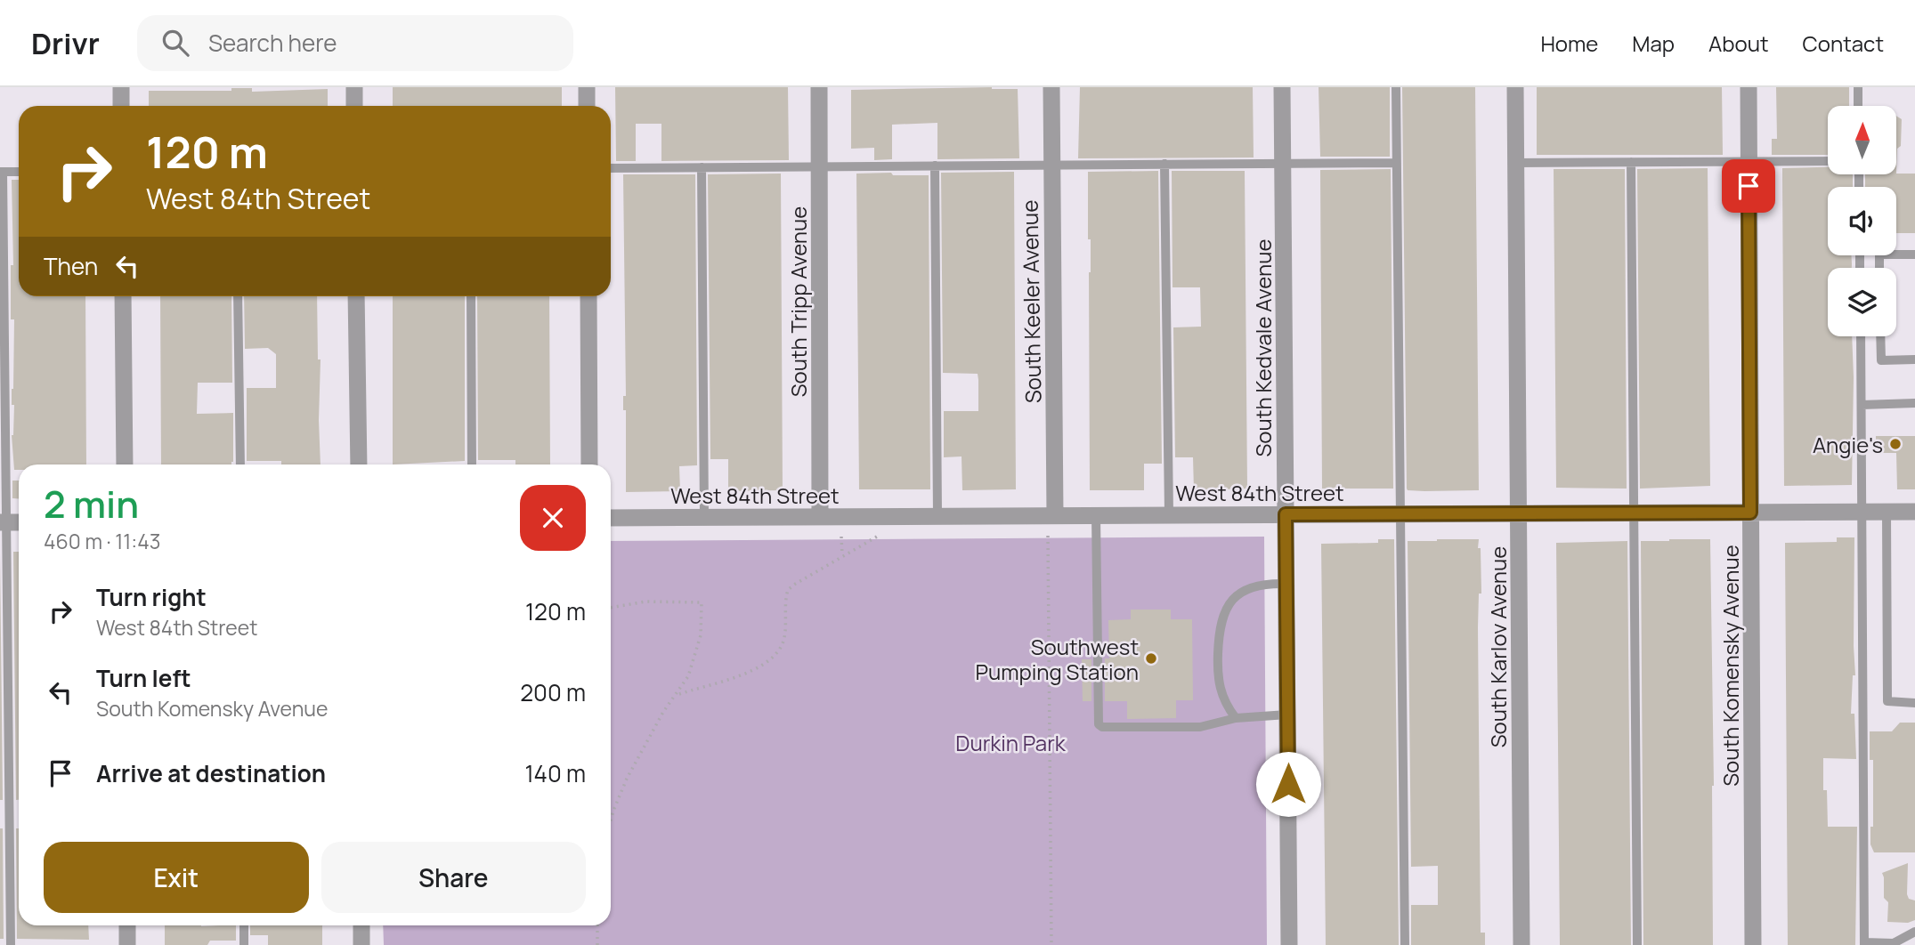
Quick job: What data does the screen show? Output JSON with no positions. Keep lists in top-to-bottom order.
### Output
{
  "streets": {
    "street": [
      "South Tripp Avenue",
      "South Keeler Avenue",
      "South Kedvale Avenue",
      "West 84th Street",
      "South Karlov Avenue",
      "South Komensky Avenue"
    ]
  },
  "crossings": [
    ["South Tripp Avenue", "West 84th Street"],
    ["South Keeler Avenue", "West 84th Street"],
    ["South Kedvale Avenue", "West 84th Street"],
    ["West 84th Street", "South Karlov Avenue"],
    ["West 84th Street", "South Komensky Avenue"]
  ],
  "parks": ["Durkin Park"],
  "places": ["Angie's", "Southwest Pumping Station"],
  "north": "top",
  "page": {
    "header": "Drivr",
    "search": "Search here",
    "nav": [
      "Home",
      "Map",
      "About",
      "Contact"
    ],
    "turn": ["120 m", "West 84th Street"],
    "then": "Then",
    "heading": ["2 min", "460 m · 11:43"],
    "list": [
      {
        "name": "Turn right",
        "note": "West 84th Street",
        "value": "120 m"
      },
      {
        "name": "Turn left",
        "note": "South Komensky Avenue",
        "value": "200 m"
      },
      {
        "name": "Arrive at destination",
        "value": "140 m"
      }
    ],
    "buttons": ["Exit", "Share"]
  }
}
